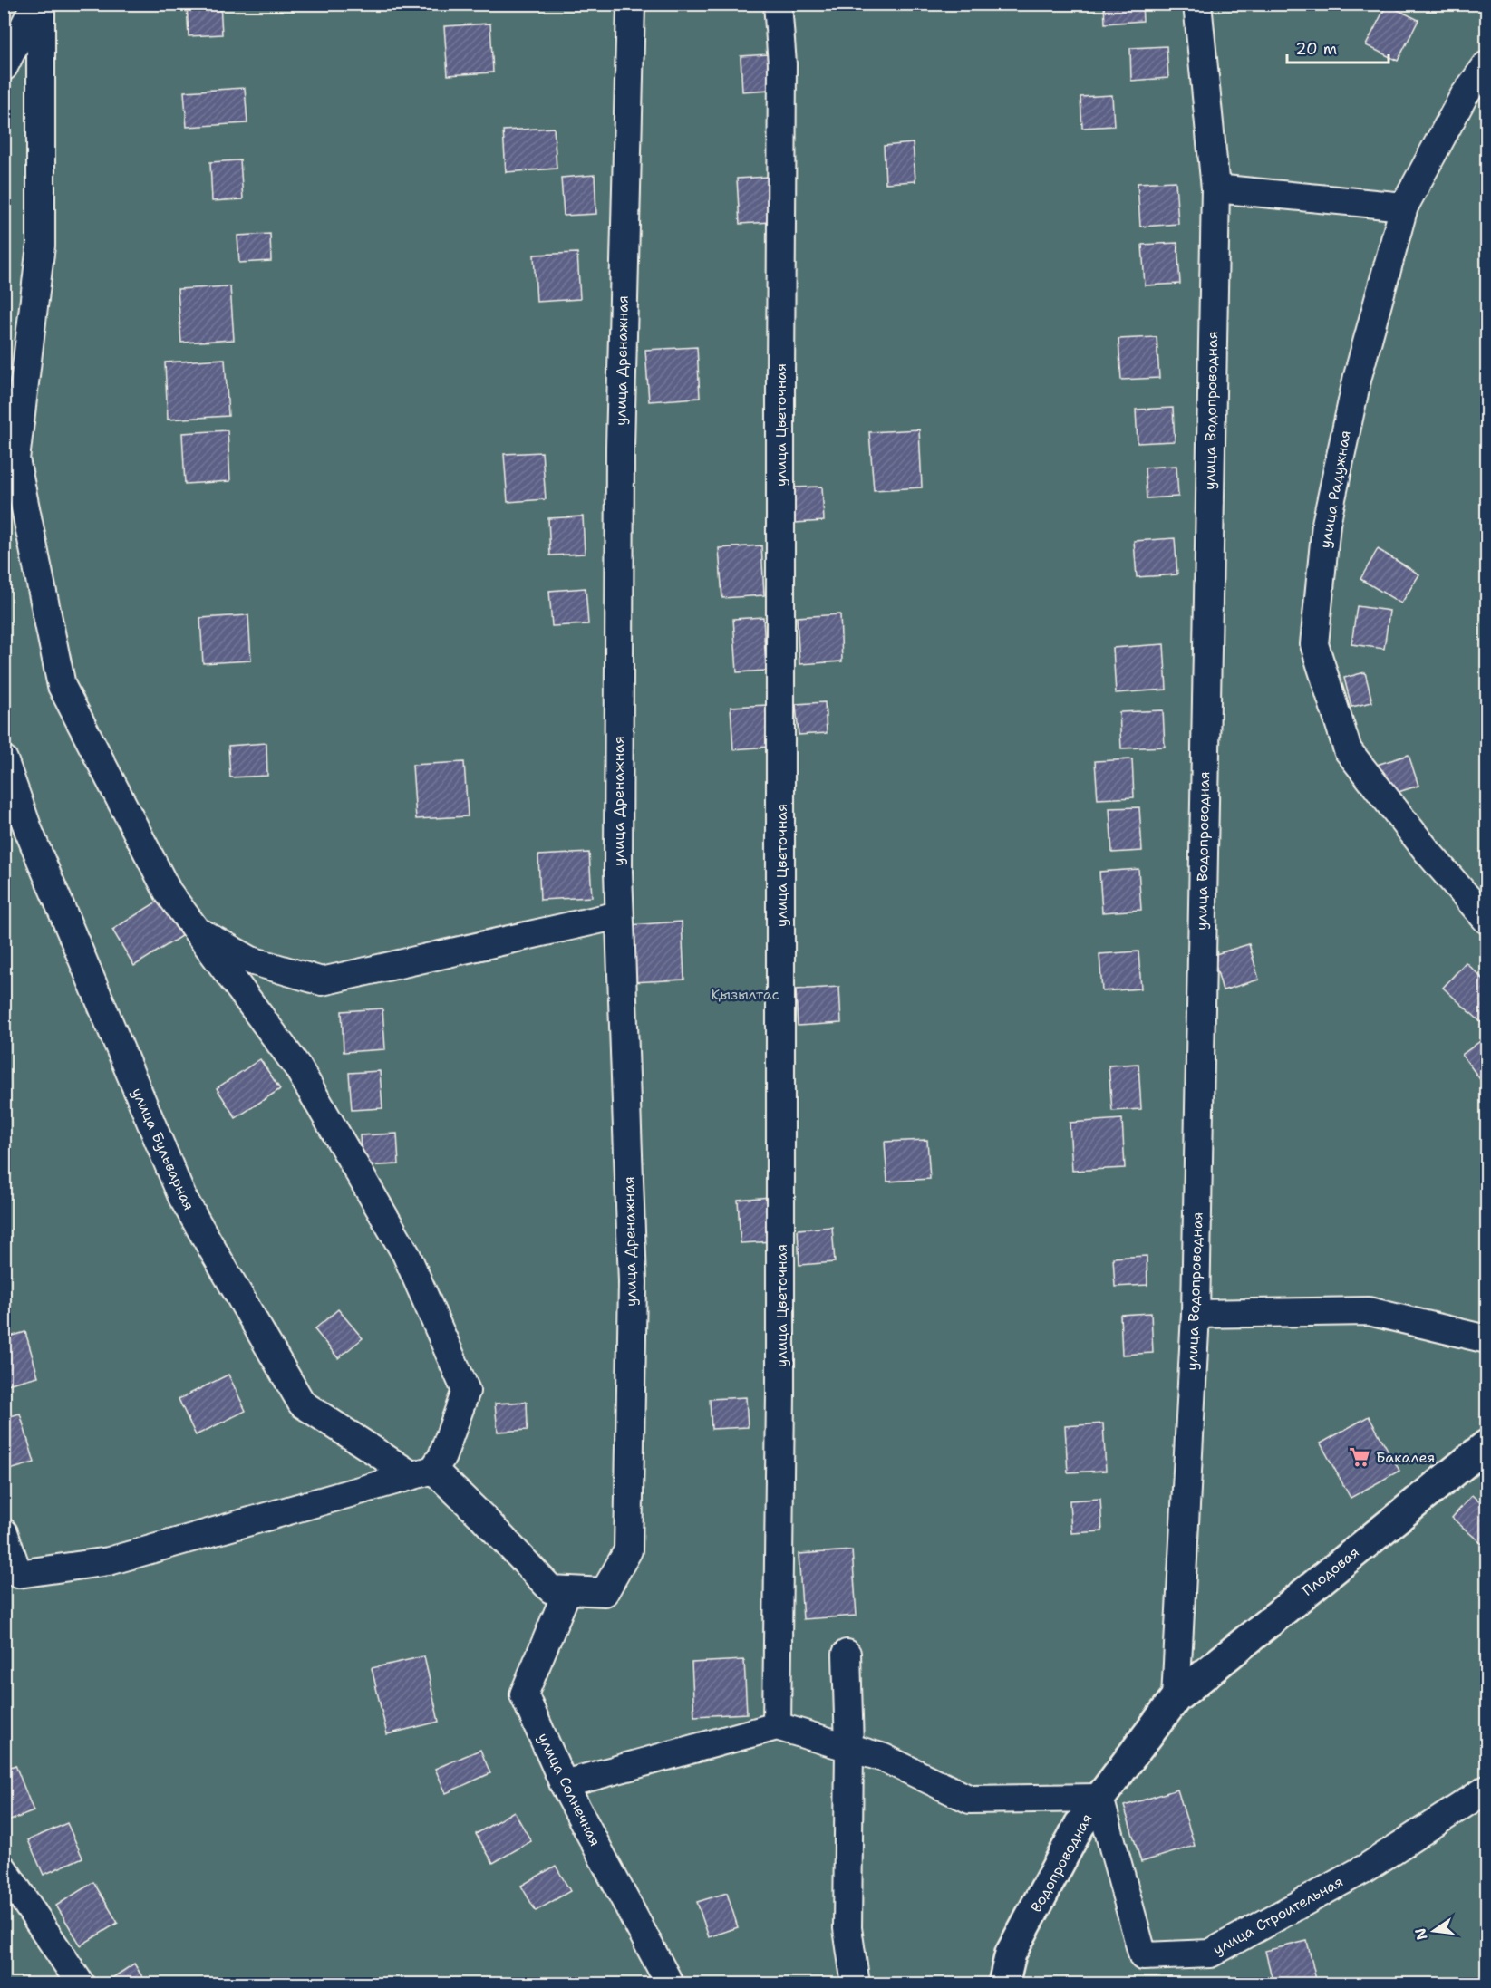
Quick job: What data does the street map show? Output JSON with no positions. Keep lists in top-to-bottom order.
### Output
{
  "streets": {
    "street": [
      "улица Дренажная",
      "улица Водопроводная",
      "улица Цветочная",
      "улица Радужная",
      "улица Бульварная",
      "Плодовая",
      "улица Солнечная",
      "Водопроводная",
      "улица Строительная"
    ]
  },
  "crossings": [
    ["улица Дренажная", "улица Бульварная"],
    ["улица Водопроводная", "Плодовая"],
    ["улица Водопроводная", "Водопроводная"],
    ["улица Бульварная", "улица Солнечная"],
    ["Плодовая", "Водопроводная"],
    ["Водопроводная", "улица Строительная"]
  ],
  "parks": ["Қызылтас"],
  "places": {
    "supermarket": ["Бакалея"]
  },
  "scale_bar": "20 m",
  "north": "left"
}
